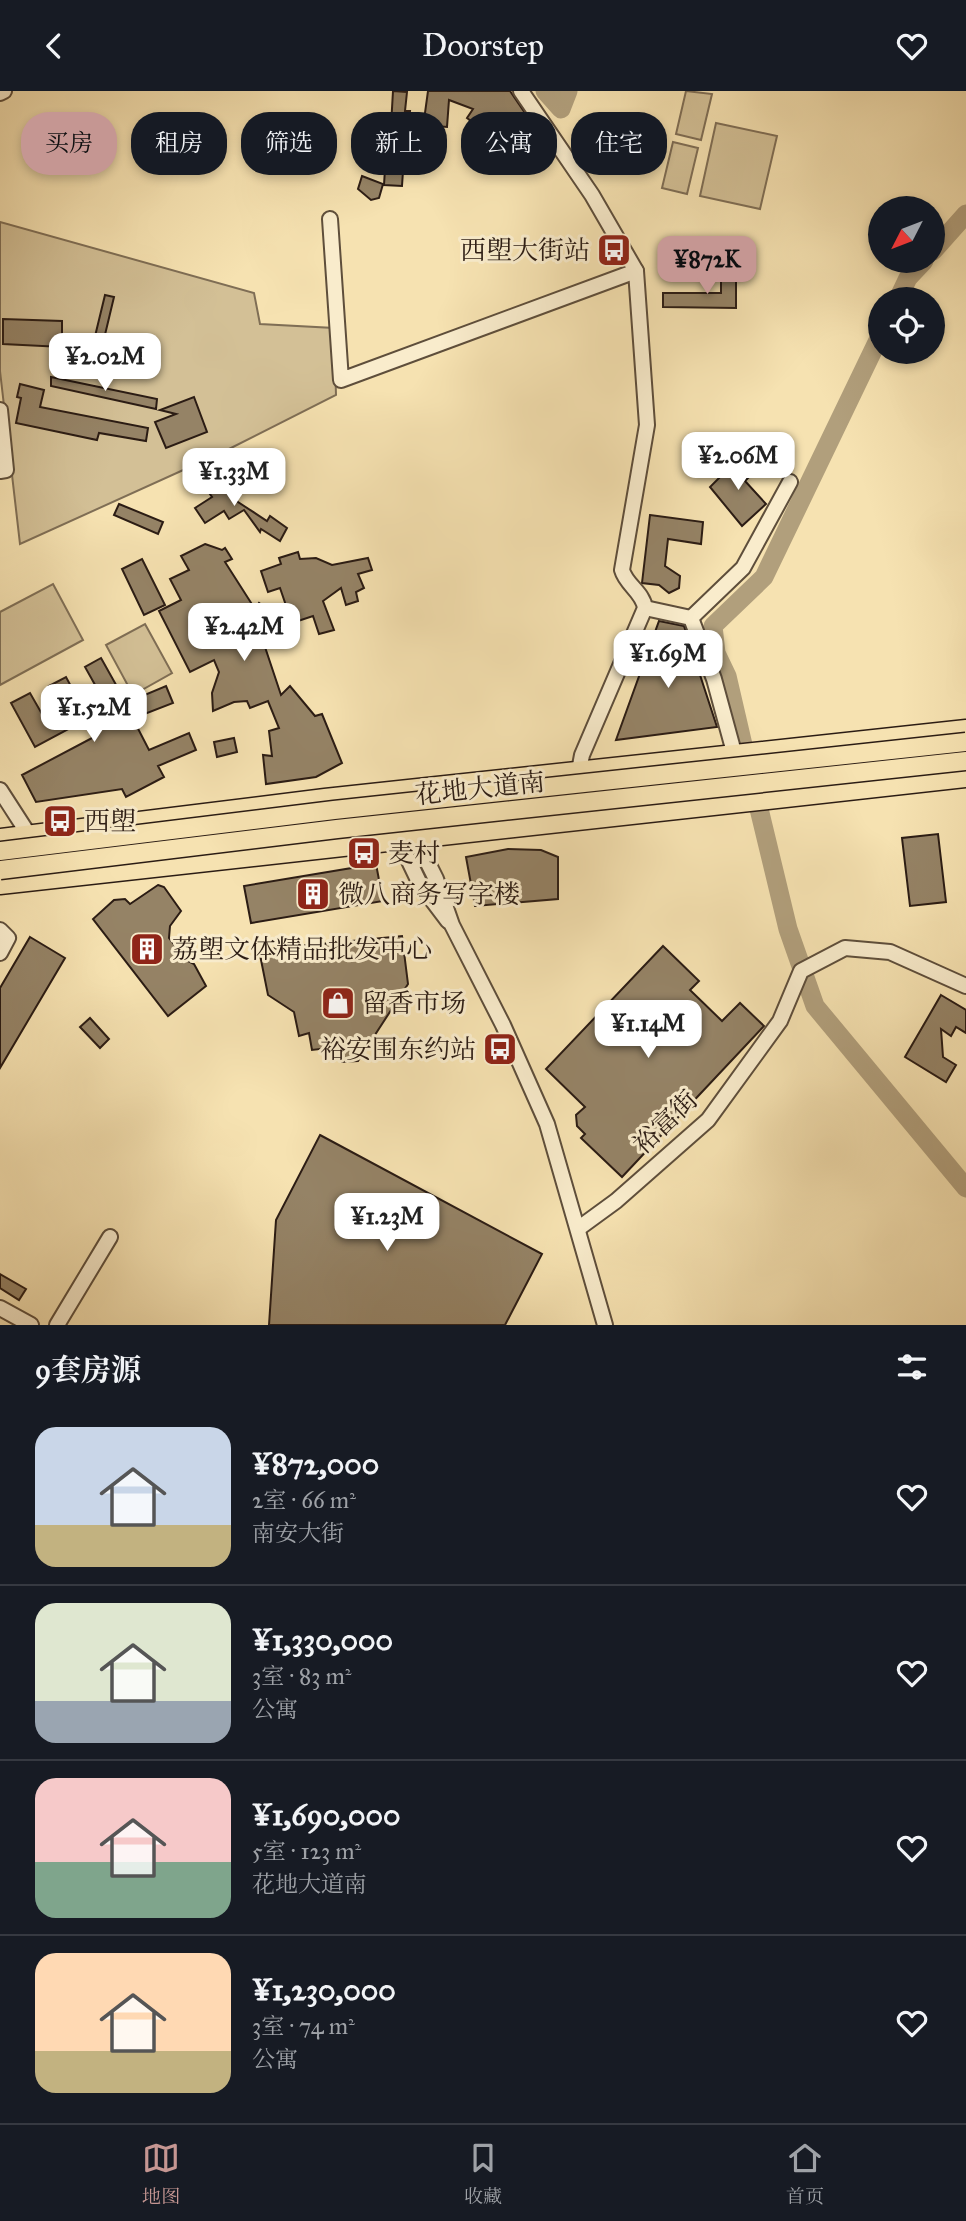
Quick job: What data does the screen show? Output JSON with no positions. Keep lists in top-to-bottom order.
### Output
{
  "streets": {
    "main road": ["花地大道南"],
    "street": ["裕富街"]
  },
  "places": {
    "bus stop": [
      "西塱大街站",
      "西塱",
      "麦村",
      "裕安围东约站"
    ],
    "building": ["微八商务写字楼", "荔塱文体精品批发中心"],
    "shop": ["留香市场"]
  },
  "north": "bottom left",
  "page": {
    "header": "Doorstep",
    "chip": [
      "买房",
      "租房",
      "筛选",
      "新上",
      "公寓",
      "住宅"
    ],
    "price": [
      "¥872K",
      "¥2.02M",
      "¥2.06M",
      "¥1.33M",
      "¥2.42M",
      "¥1.69M",
      "¥1.52M",
      "¥1.14M",
      "¥1.23M"
    ],
    "heading": "9套房源",
    "list": [
      {
        "name": "¥872,000",
        "note": "2室 · 66 m² · 南安大街"
      },
      {
        "name": "¥1,330,000",
        "note": "3室 · 83 m² · 公寓"
      },
      {
        "name": "¥1,690,000",
        "note": "5室 · 123 m² · 花地大道南"
      },
      {
        "name": "¥1,230,000",
        "note": "3室 · 74 m² · 公寓"
      }
    ],
    "tabs": ["地图", "收藏", "首页"]
  }
}
